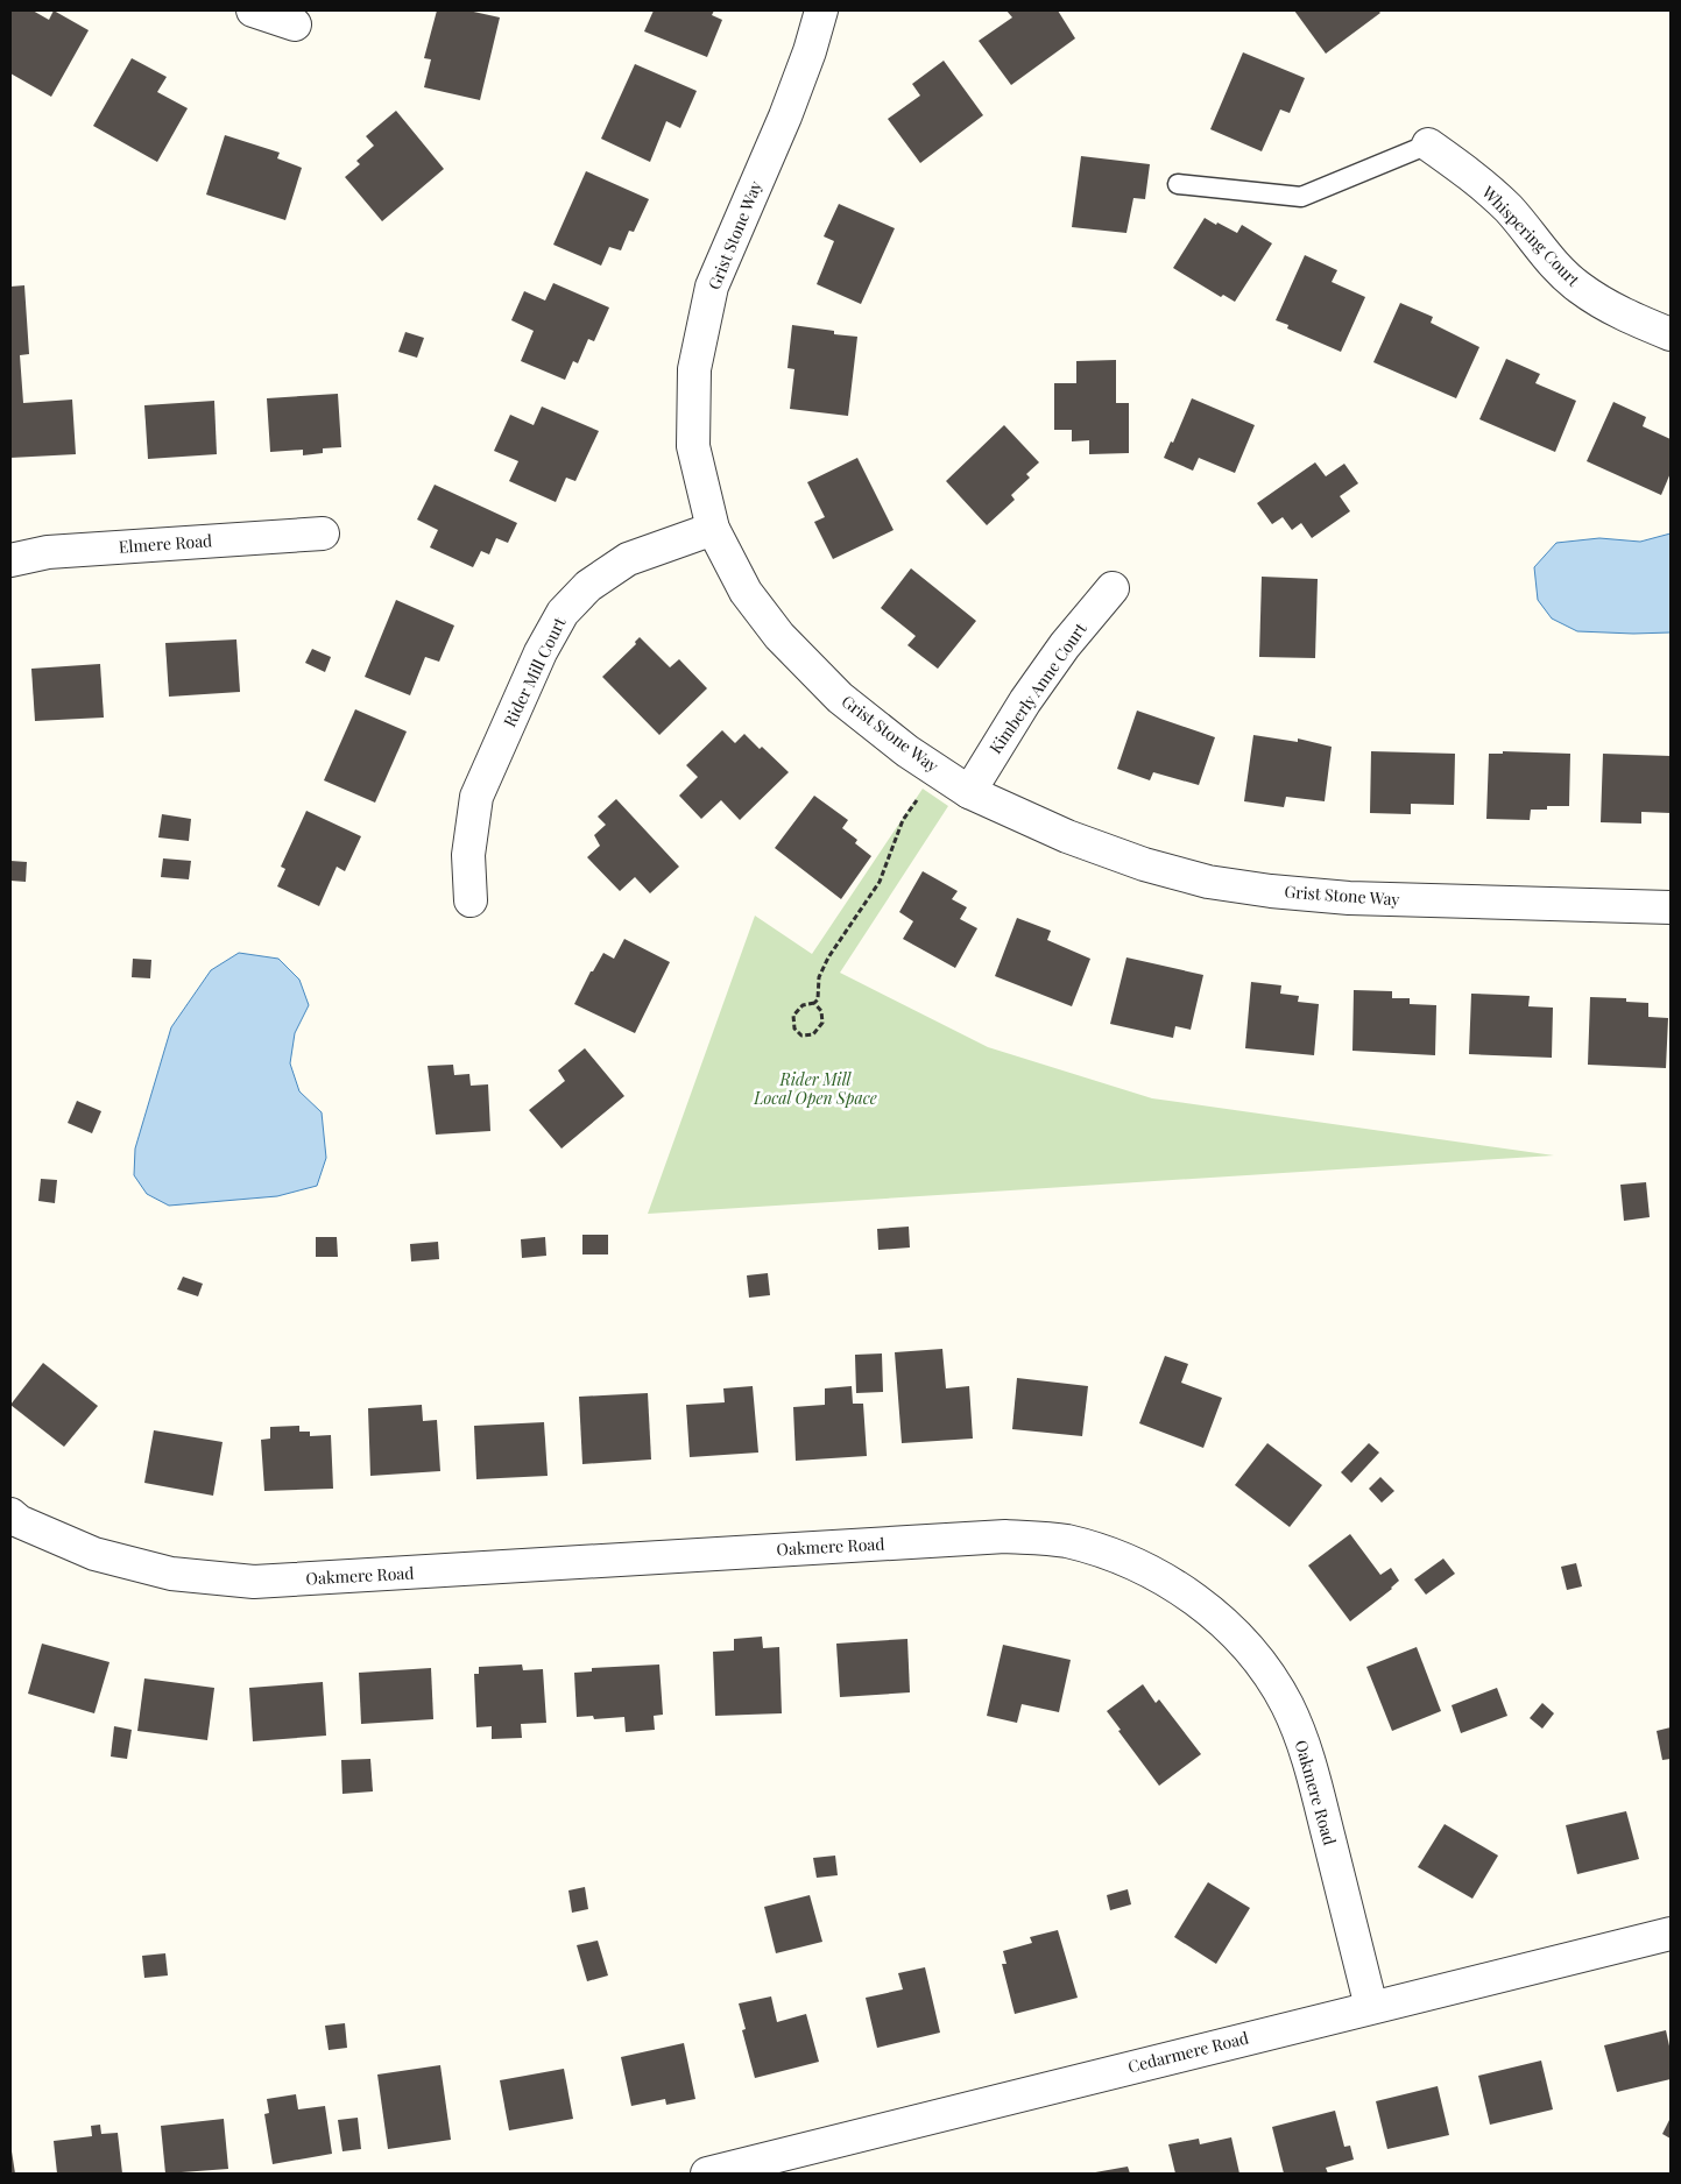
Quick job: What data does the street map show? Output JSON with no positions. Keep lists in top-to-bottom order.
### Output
{
  "streets": {
    "street": [
      "Grist Stone Way",
      "Whispering Court",
      "Elmere Road",
      "Rider Mill Court",
      "Kimberly Anne Court",
      "Oakmere Road",
      "Cedarmere Road"
    ]
  },
  "crossings": [
    ["Grist Stone Way", "Rider Mill Court"],
    ["Grist Stone Way", "Kimberly Anne Court"],
    ["Oakmere Road", "Cedarmere Road"]
  ],
  "parks": ["Rider Mill Local Open Space"]
}
